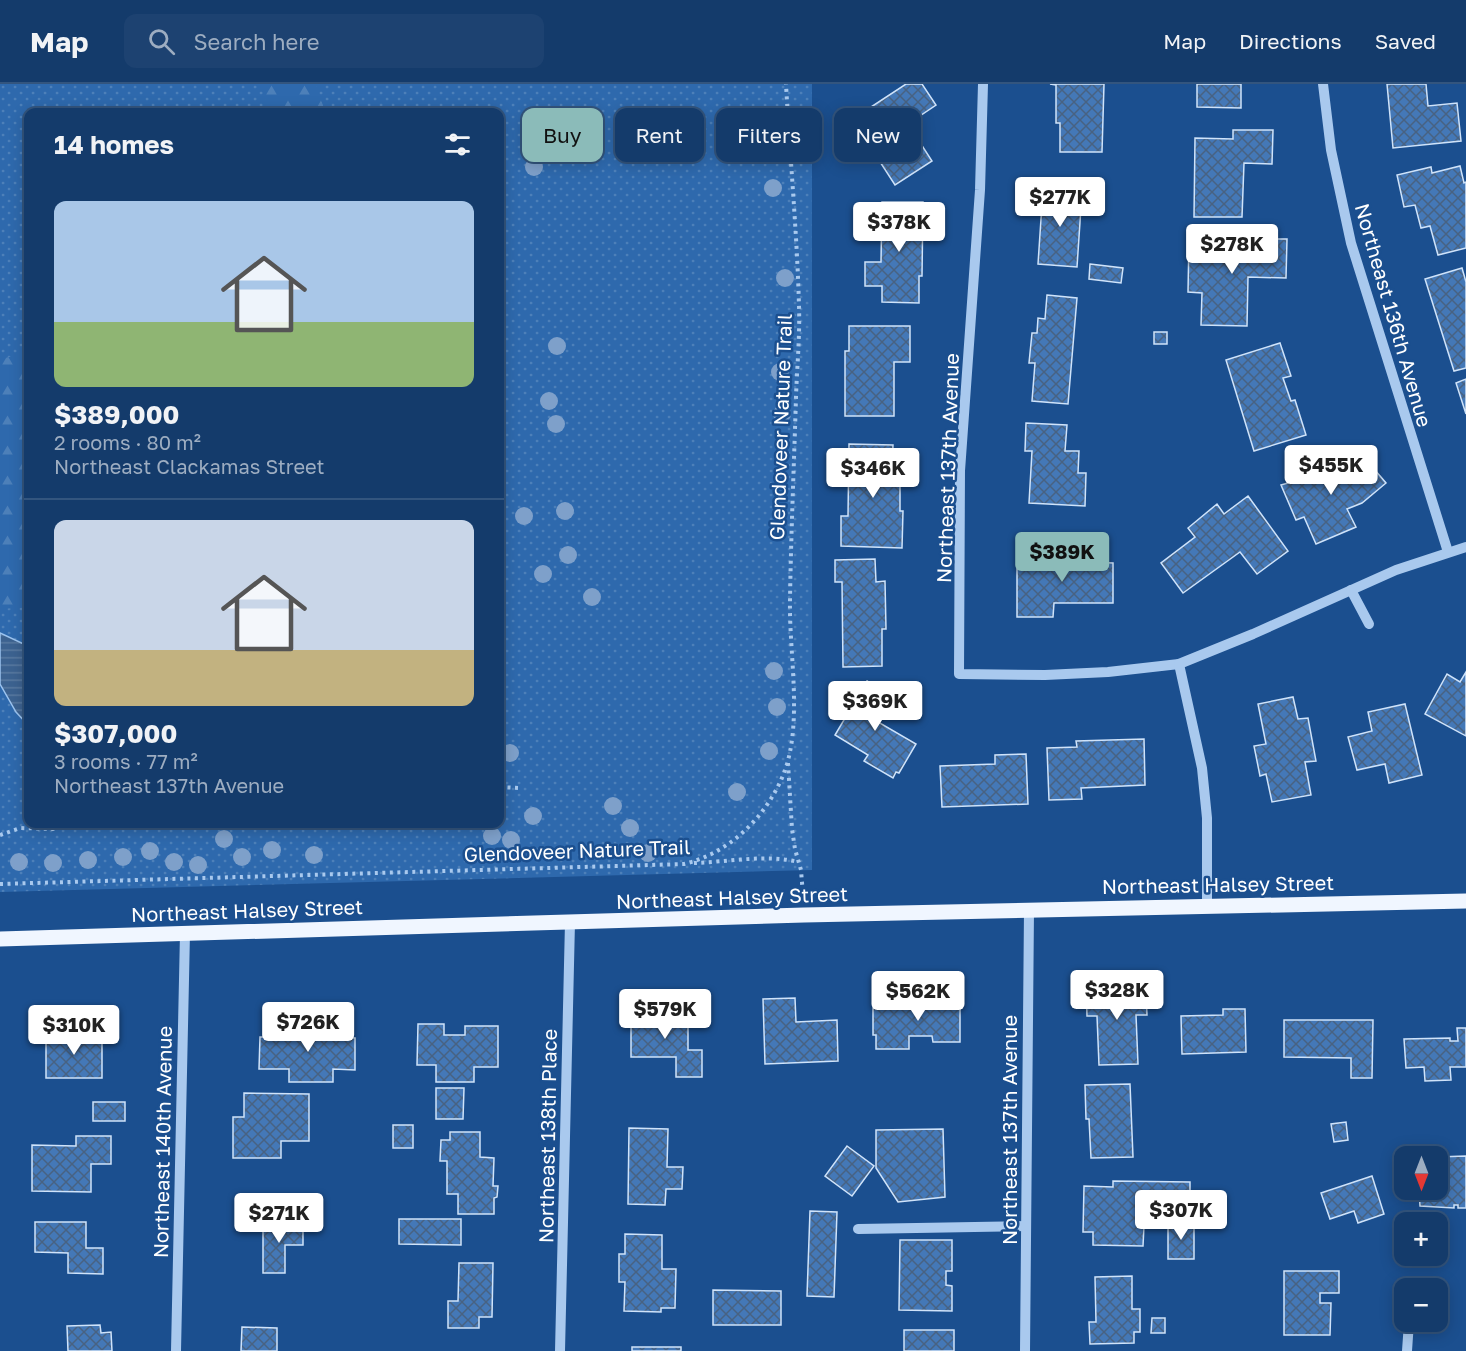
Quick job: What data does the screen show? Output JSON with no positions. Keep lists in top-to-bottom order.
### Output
{
  "streets": {
    "main road": ["Northeast Halsey Street"],
    "street": [
      "Northeast 136th Avenue",
      "Northeast 137th Avenue",
      "Northeast 138th Place",
      "Northeast 140th Avenue"
    ],
    "path": ["Glendoveer Nature Trail"]
  },
  "crossings": [
    ["Northeast 137th Avenue", "Northeast Halsey Street"],
    ["Northeast Halsey Street", "Northeast 138th Place"],
    ["Northeast Halsey Street", "Northeast 140th Avenue"]
  ],
  "north": "bottom",
  "page": {
    "header": "Map",
    "search": "Search here",
    "nav": ["Map", "Directions", "Saved"],
    "chip": [
      "Buy",
      "Rent",
      "Filters",
      "New"
    ],
    "heading": "14 homes",
    "price": [
      "$277K",
      "$378K",
      "$278K",
      "$455K",
      "$346K",
      "$389K",
      "$369K",
      "$328K",
      "$562K",
      "$579K",
      "$726K",
      "$310K",
      "$307K",
      "$271K"
    ],
    "list": [
      {
        "name": "$389,000",
        "note": "2 rooms · 80 m² · Northeast Clackamas Street"
      },
      {
        "name": "$307,000",
        "note": "3 rooms · 77 m² · Northeast 137th Avenue"
      }
    ],
    "map_buttons": ["+", "−"]
  }
}
